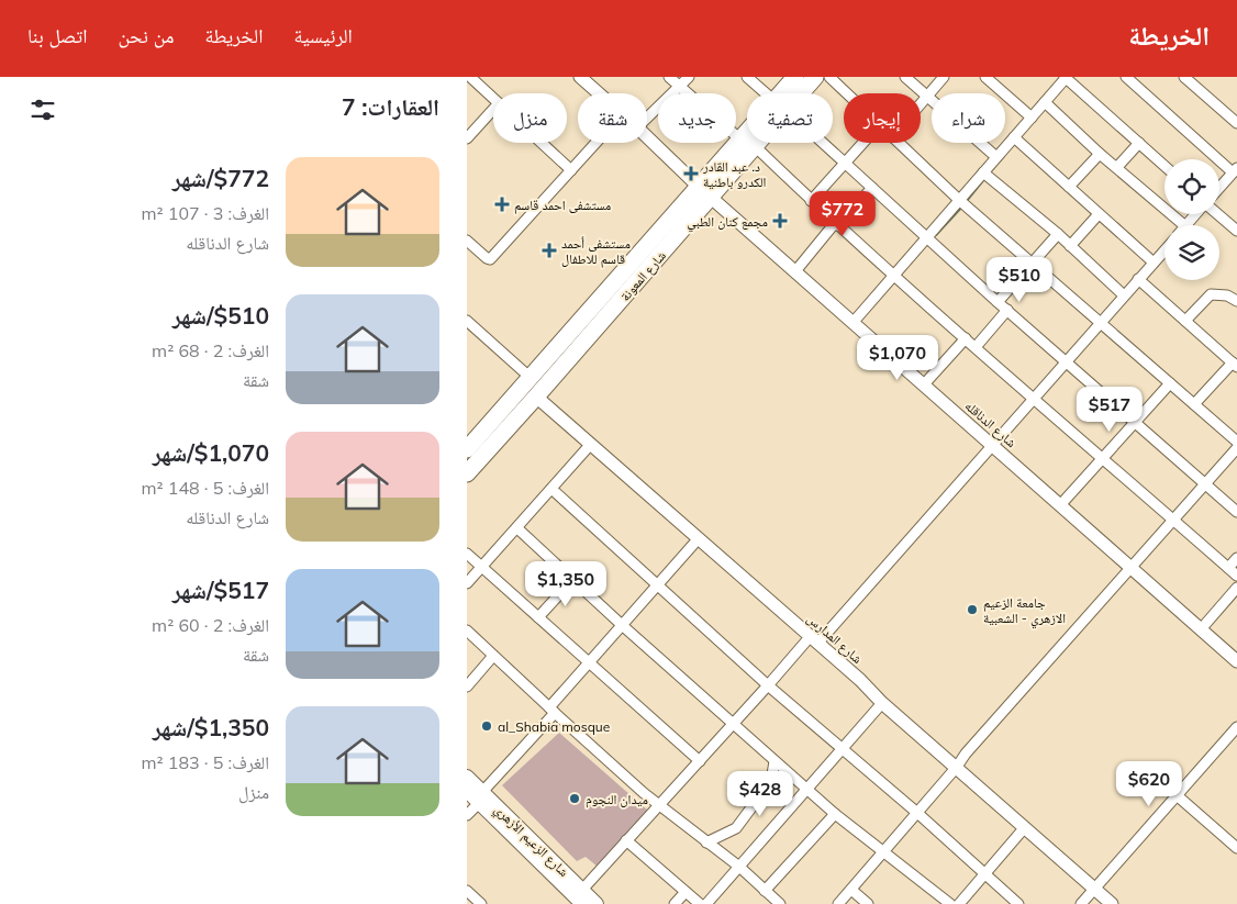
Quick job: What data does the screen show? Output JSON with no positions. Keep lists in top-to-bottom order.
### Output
{
  "streets": {
    "highway": ["شارع المعونة"],
    "main road": ["شارع الزعيم الأزهري"],
    "street": ["شارع الدناقله", "شارع المدارس"]
  },
  "crossings": [
    ["شارع المعونة", "شارع الدناقله"],
    ["شارع المعونة", "شارع المدارس"]
  ],
  "places": {
    "health": [
      "د. عبد القادر الكدرو باطنية",
      "مستشفى احمد قاسم",
      "مجمع كنان الطبي",
      "مستشفى أحمد قاسم للاطفال"
    ],
    "other": ["جامعة الزعيم الازهري - الشعبية", "al_Shabia mosque", "ميدان النجوم"]
  },
  "page": {
    "header": "الخريطة",
    "nav": [
      "الرئيسية",
      "الخريطة",
      "من نحن",
      "اتصل بنا"
    ],
    "heading": "العقارات: 7",
    "chip": [
      "شراء",
      "إيجار",
      "تصفية",
      "جديد",
      "شقة",
      "منزل"
    ],
    "list": [
      {
        "name": "$772/شهر",
        "note": "الغرف: 3 · 107 m² · شارع الدناقله"
      },
      {
        "name": "$510/شهر",
        "note": "الغرف: 2 · 68 m² · شقة"
      },
      {
        "name": "$1,070/شهر",
        "note": "الغرف: 5 · 148 m² · شارع الدناقله"
      },
      {
        "name": "$517/شهر",
        "note": "الغرف: 2 · 60 m² · شقة"
      },
      {
        "name": "$1,350/شهر",
        "note": "الغرف: 5 · 183 m² · منزل"
      }
    ],
    "price": [
      "$772",
      "$510",
      "$1,070",
      "$517",
      "$1,350",
      "$620",
      "$428"
    ]
  }
}
